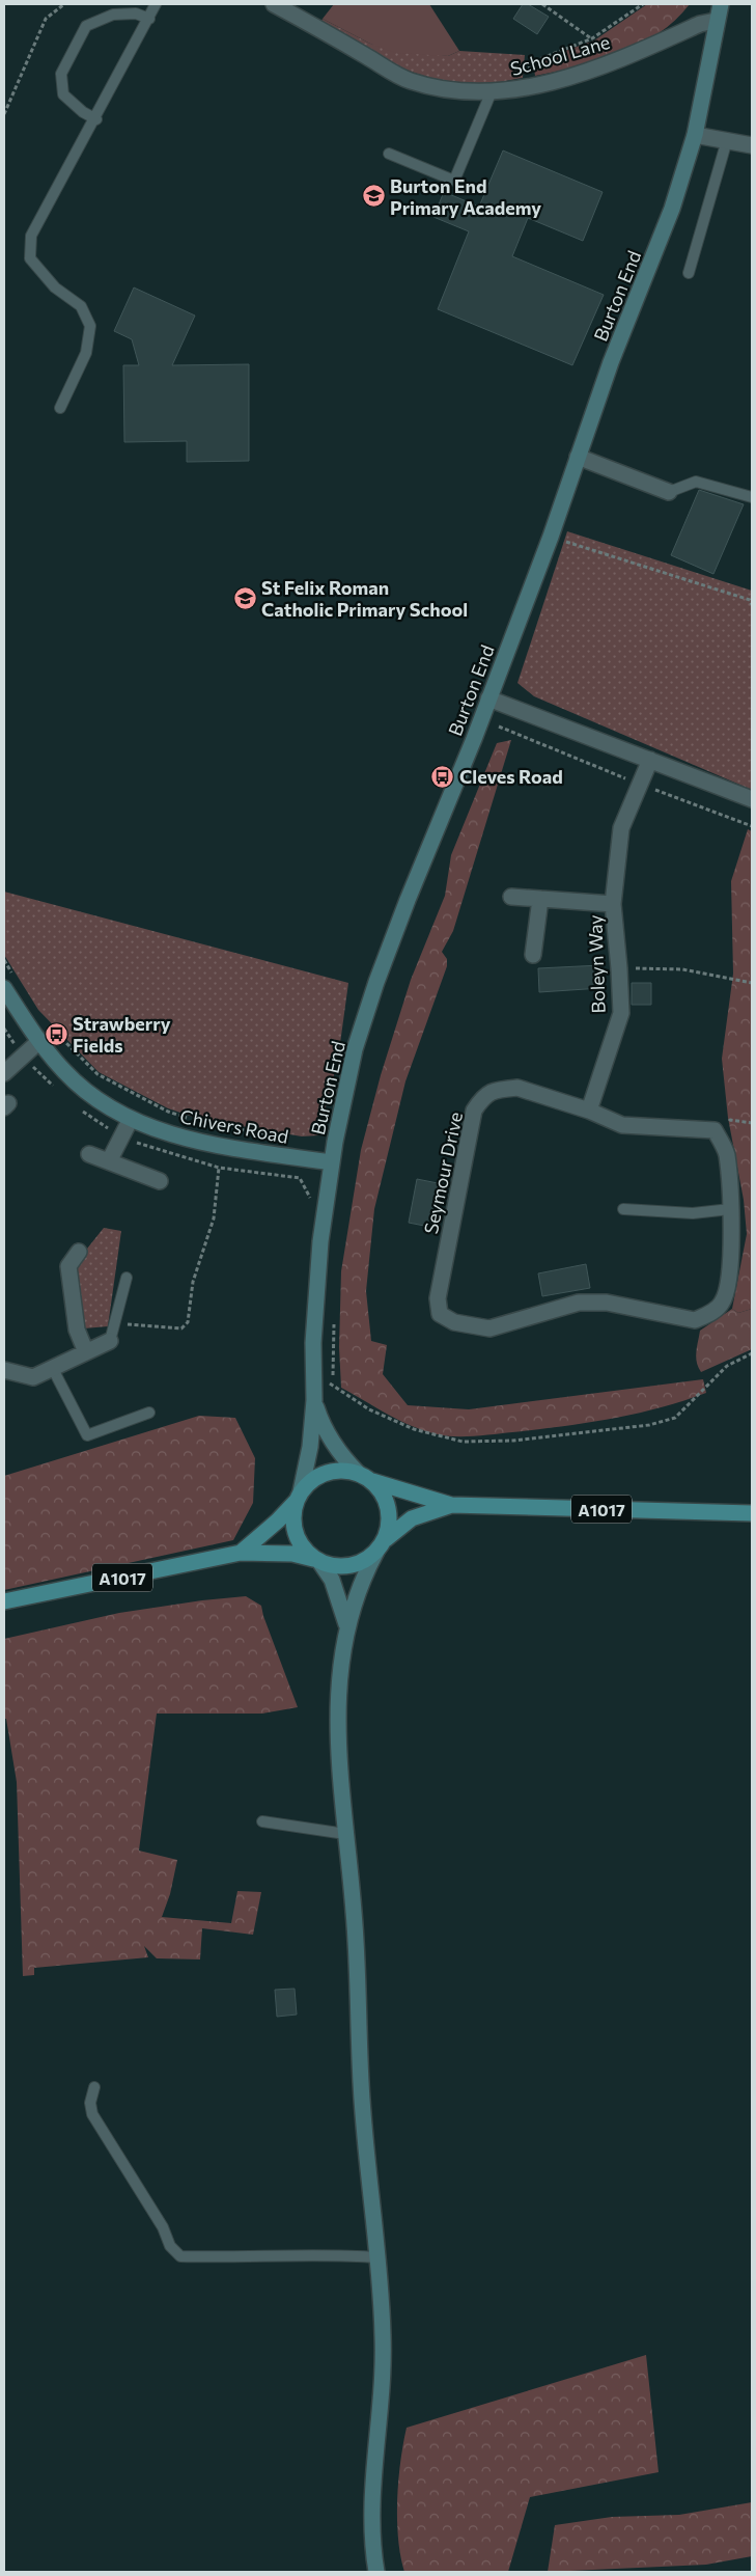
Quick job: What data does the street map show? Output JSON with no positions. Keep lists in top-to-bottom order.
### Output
{
  "streets": {
    "main road": ["A1017"],
    "street": [
      "School Lane",
      "Burton End",
      "Boleyn Way",
      "Chivers Road",
      "Seymour Drive"
    ]
  },
  "crossings": [
    ["School Lane", "Burton End"],
    ["Burton End", "Chivers Road"],
    ["Burton End", "A1017"],
    ["Boleyn Way", "Seymour Drive"]
  ],
  "places": {
    "school or university": ["Burton End Primary Academy", "St Felix Roman Catholic Primary School"],
    "bus stop": ["Cleves Road", "Strawberry Fields"]
  }
}
